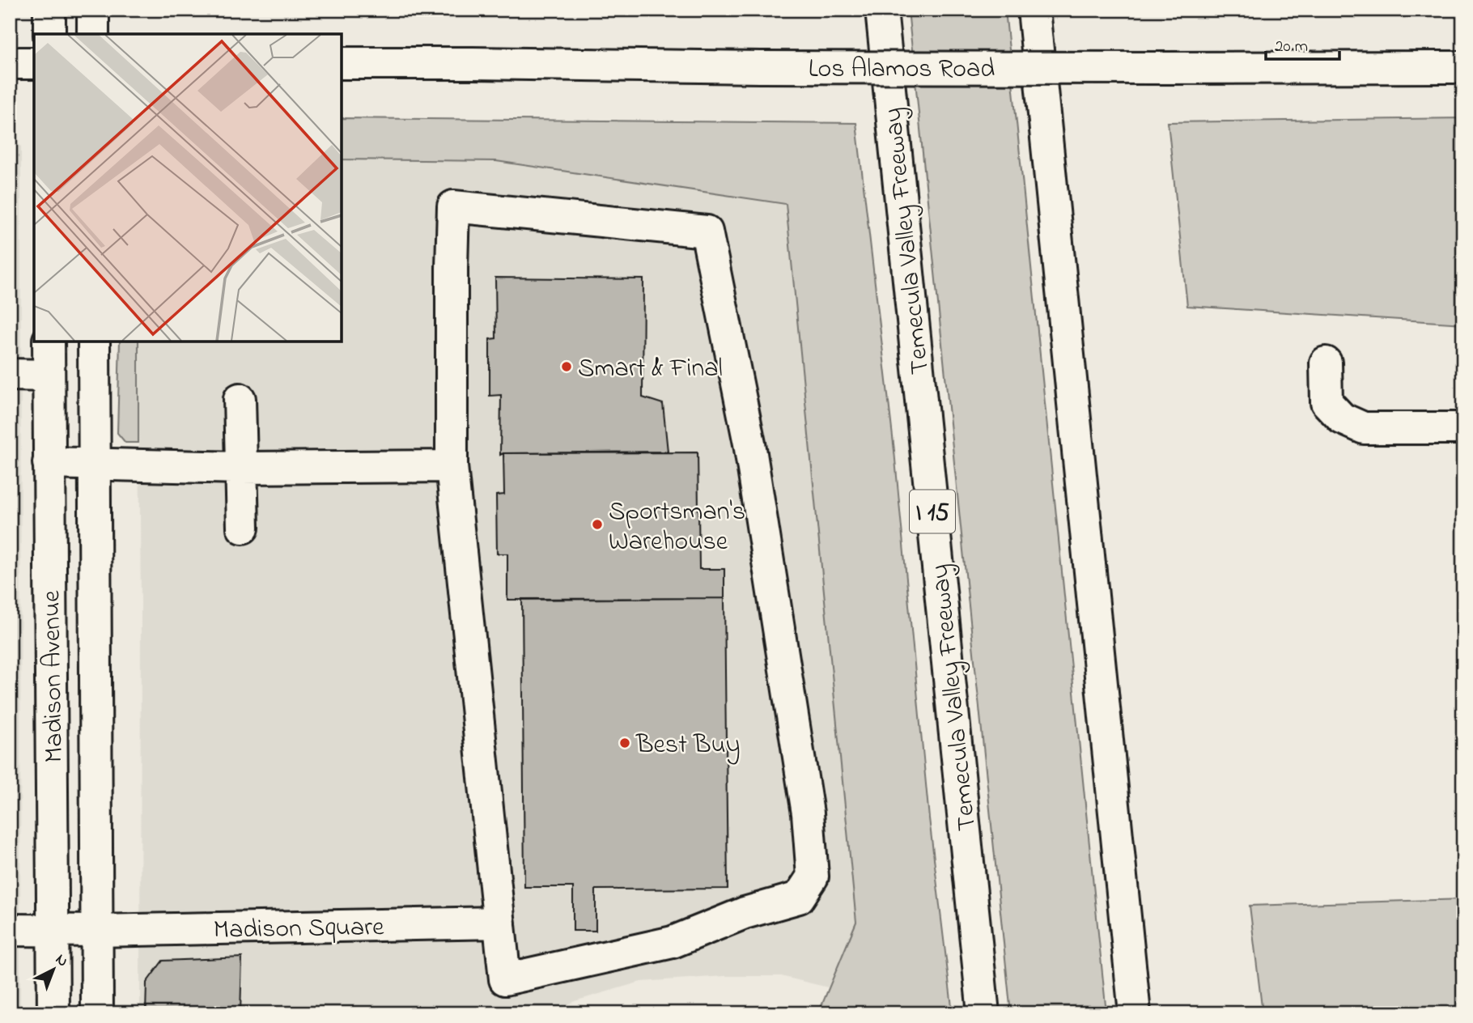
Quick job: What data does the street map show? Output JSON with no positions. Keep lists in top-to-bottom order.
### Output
{
  "streets": {
    "main road": [
      "Los Alamos Road",
      "Temecula Valley Freeway",
      "I 15",
      "Madison Avenue",
      "Madison Square"
    ]
  },
  "crossings": [
    ["Madison Avenue", "Madison Square"]
  ],
  "places": ["Smart & Final", "Sportsman's Warehouse", "Best Buy"],
  "scale_bar": "20 m",
  "north": "top right"
}
